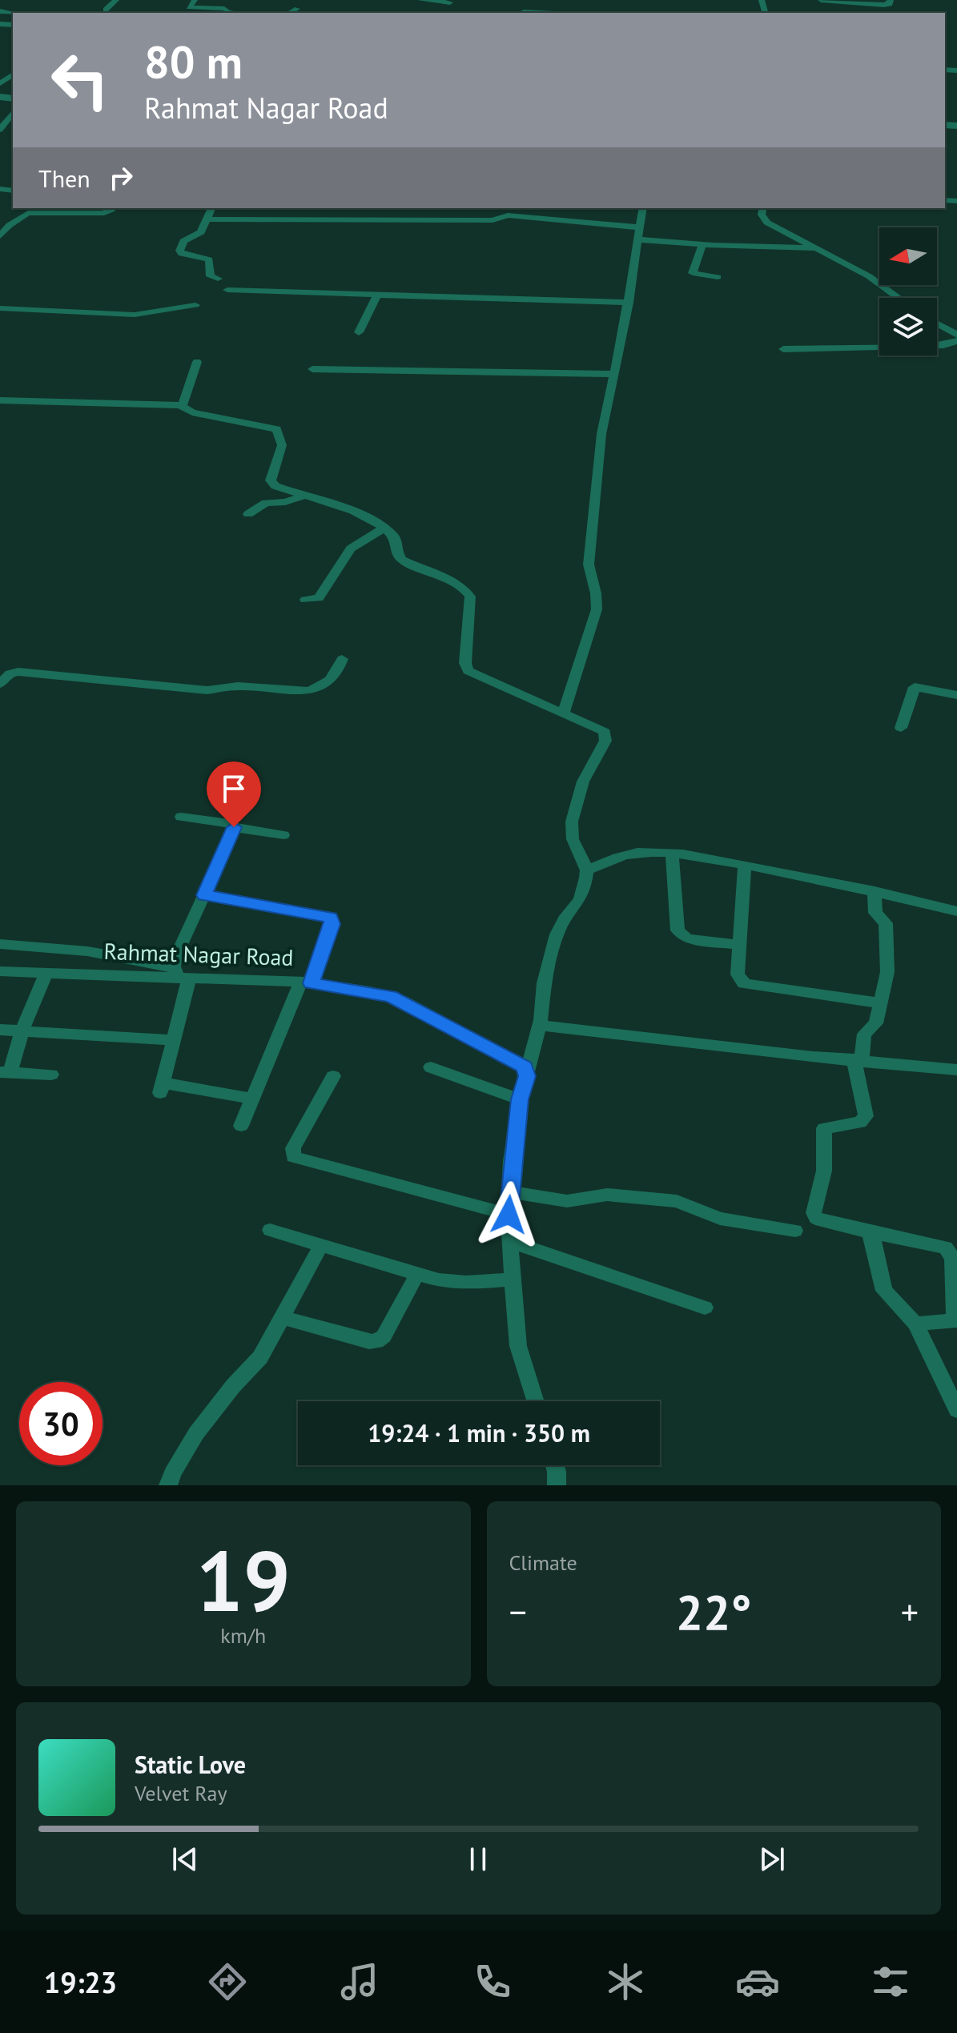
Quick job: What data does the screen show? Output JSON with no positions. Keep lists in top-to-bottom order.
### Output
{
  "streets": {
    "street": ["Rahmat Nagar Road"]
  },
  "north": "left",
  "page": {
    "turn": ["80 m", "Rahmat Nagar Road"],
    "then": "Then",
    "limit": "30",
    "trip": "19:24 · 1 min · 350 m",
    "tile": [
      ["19", "km/h"],
      "Climate"
    ],
    "heat": ["−", "22°", "+"],
    "song": ["Static Love", "Velvet Ray"],
    "tabs": "19:23"
  }
}
